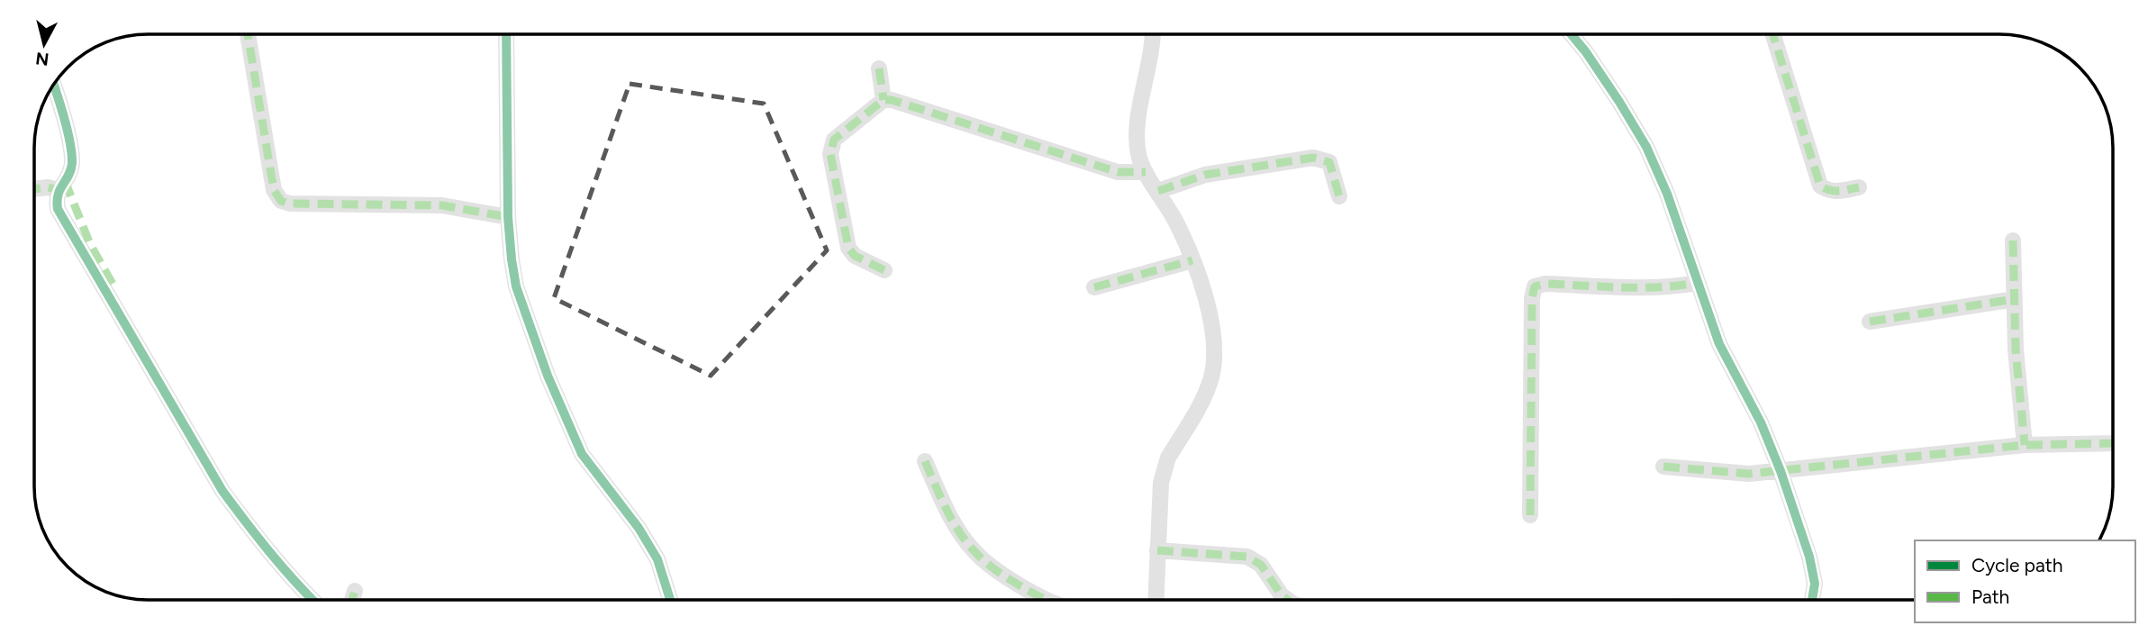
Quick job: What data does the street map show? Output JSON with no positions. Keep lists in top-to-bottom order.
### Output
{
  "legend": ["Cycle path", "Path"],
  "north": "bottom"
}
